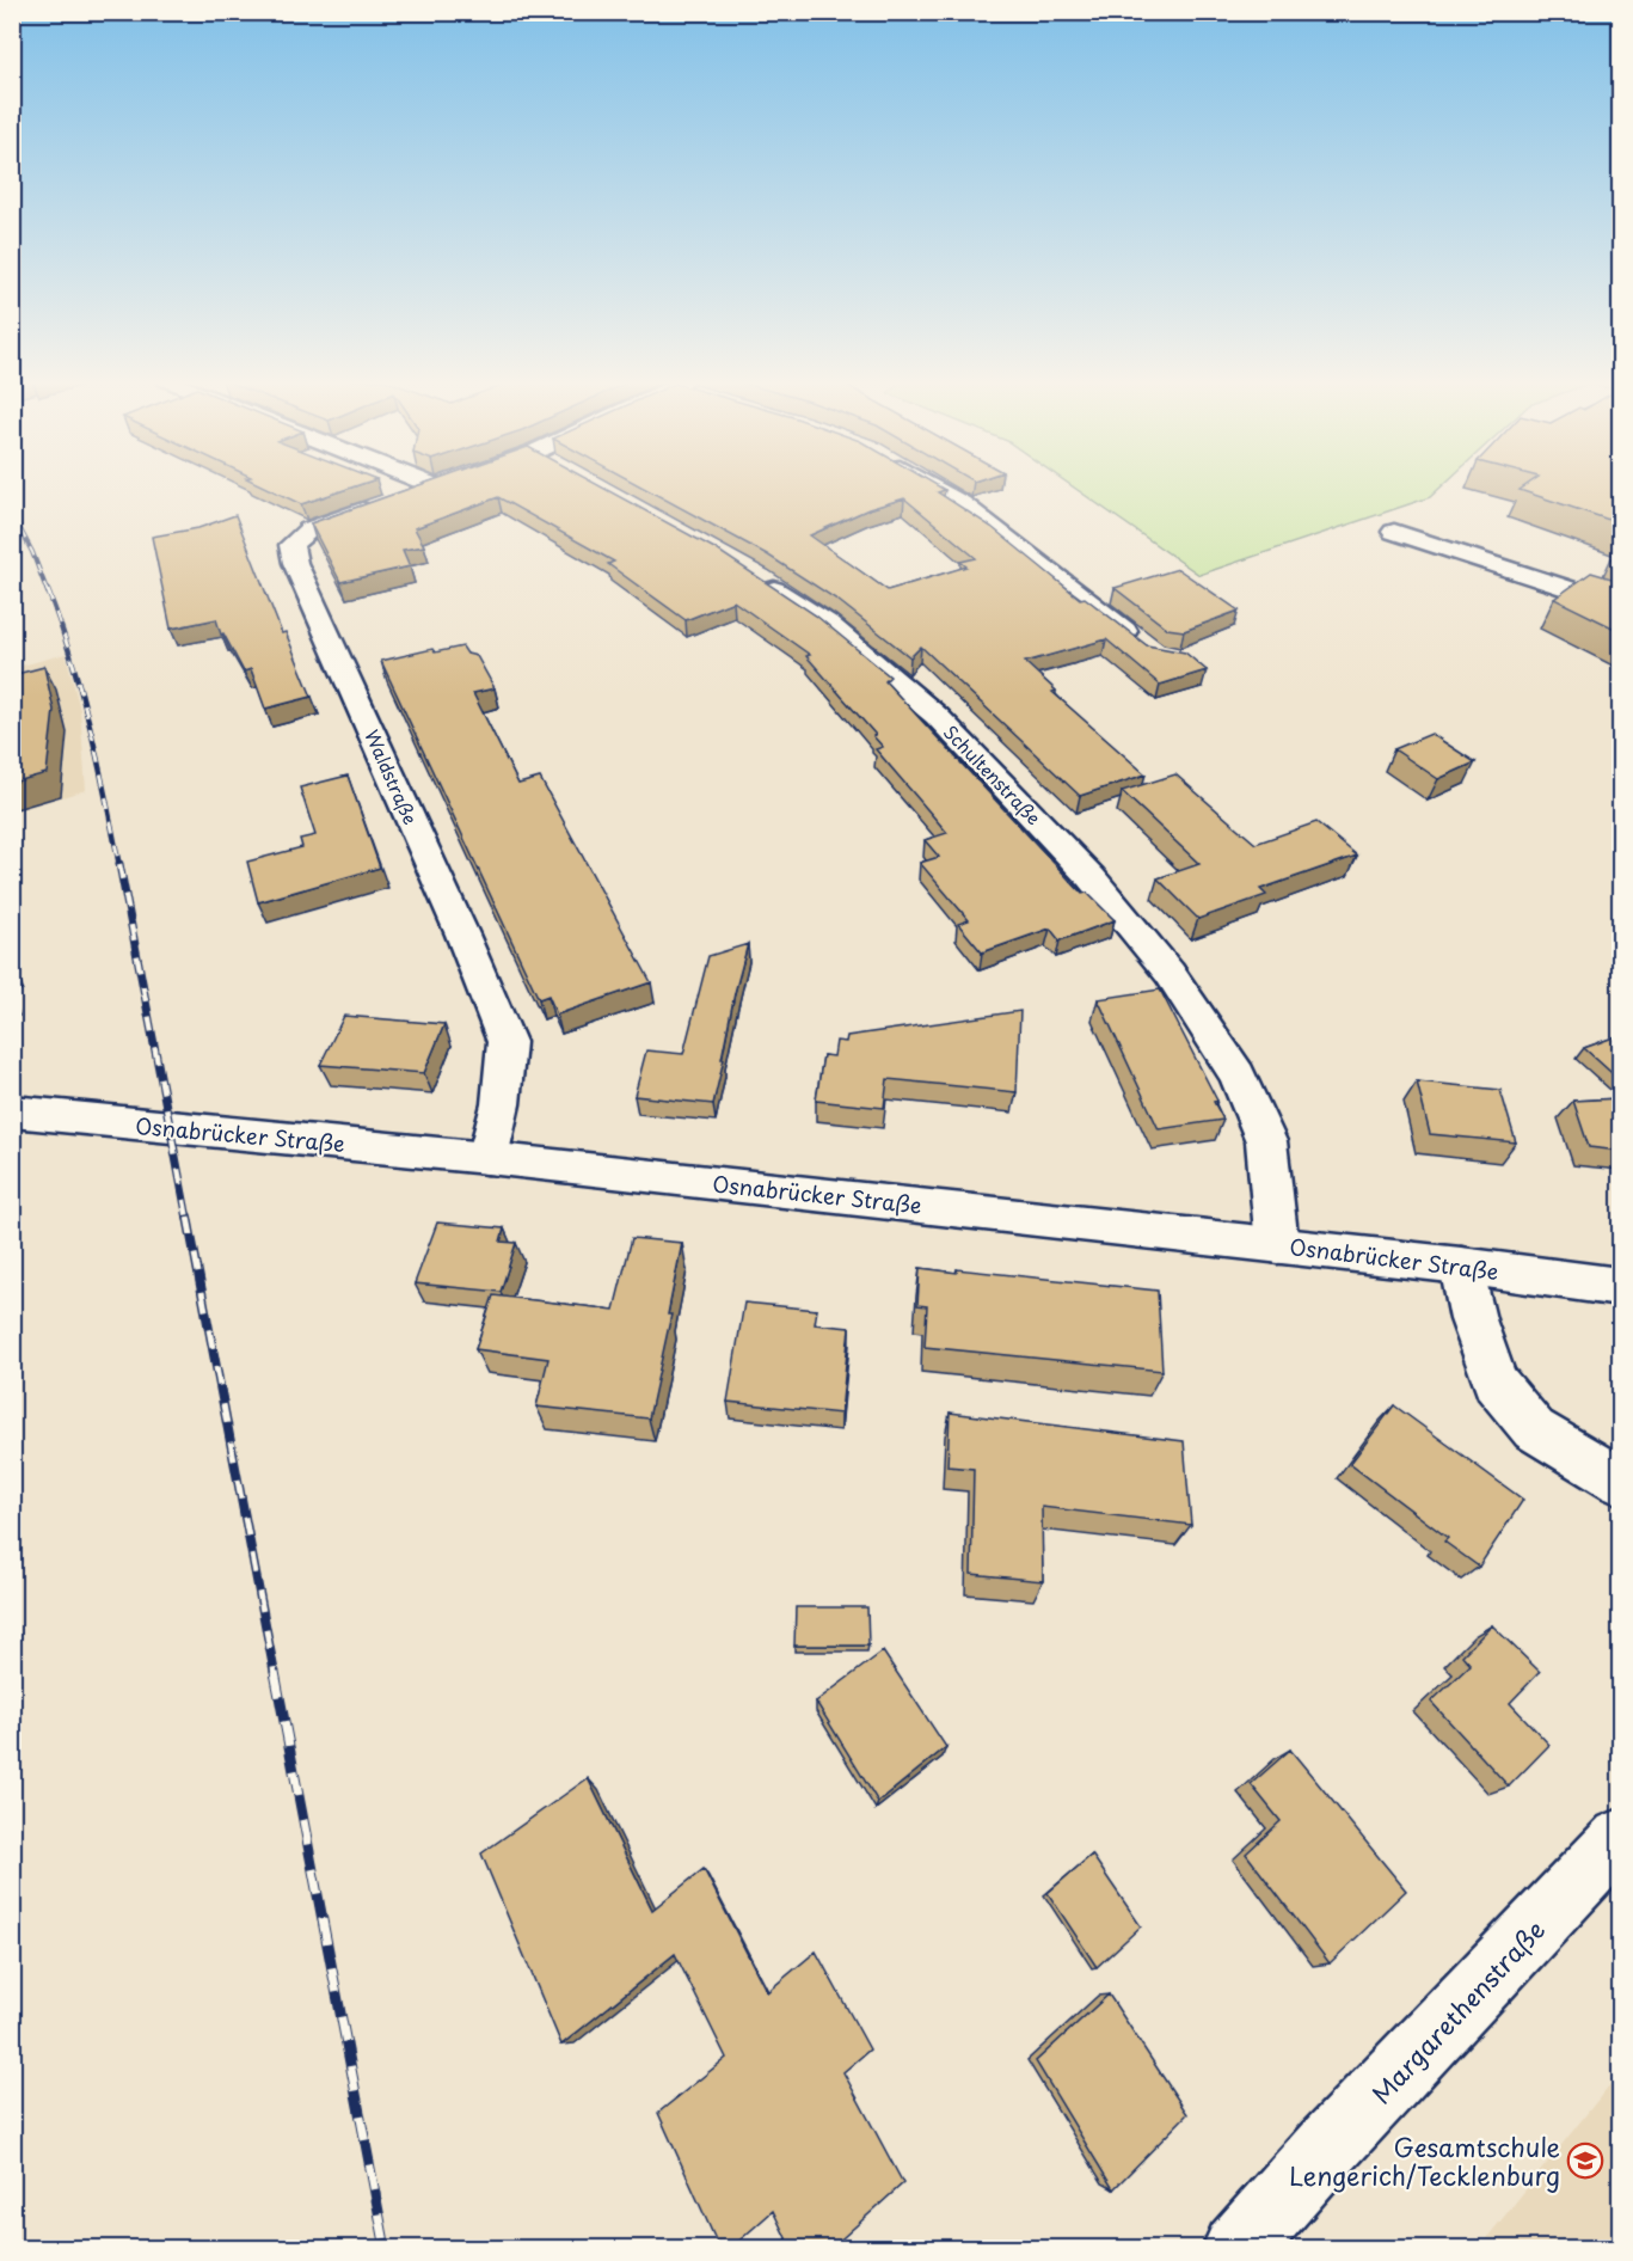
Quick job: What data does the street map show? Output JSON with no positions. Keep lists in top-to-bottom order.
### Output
{
  "streets": {
    "street": [
      "Schultenstraße",
      "Waldstraße",
      "Osnabrücker Straße",
      "Margarethenstraße"
    ]
  },
  "crossings": [
    ["Schultenstraße", "Osnabrücker Straße"],
    ["Waldstraße", "Osnabrücker Straße"]
  ],
  "places": {
    "school or university": ["Gesamtschule Lengerich/Tecklenburg"]
  }
}
